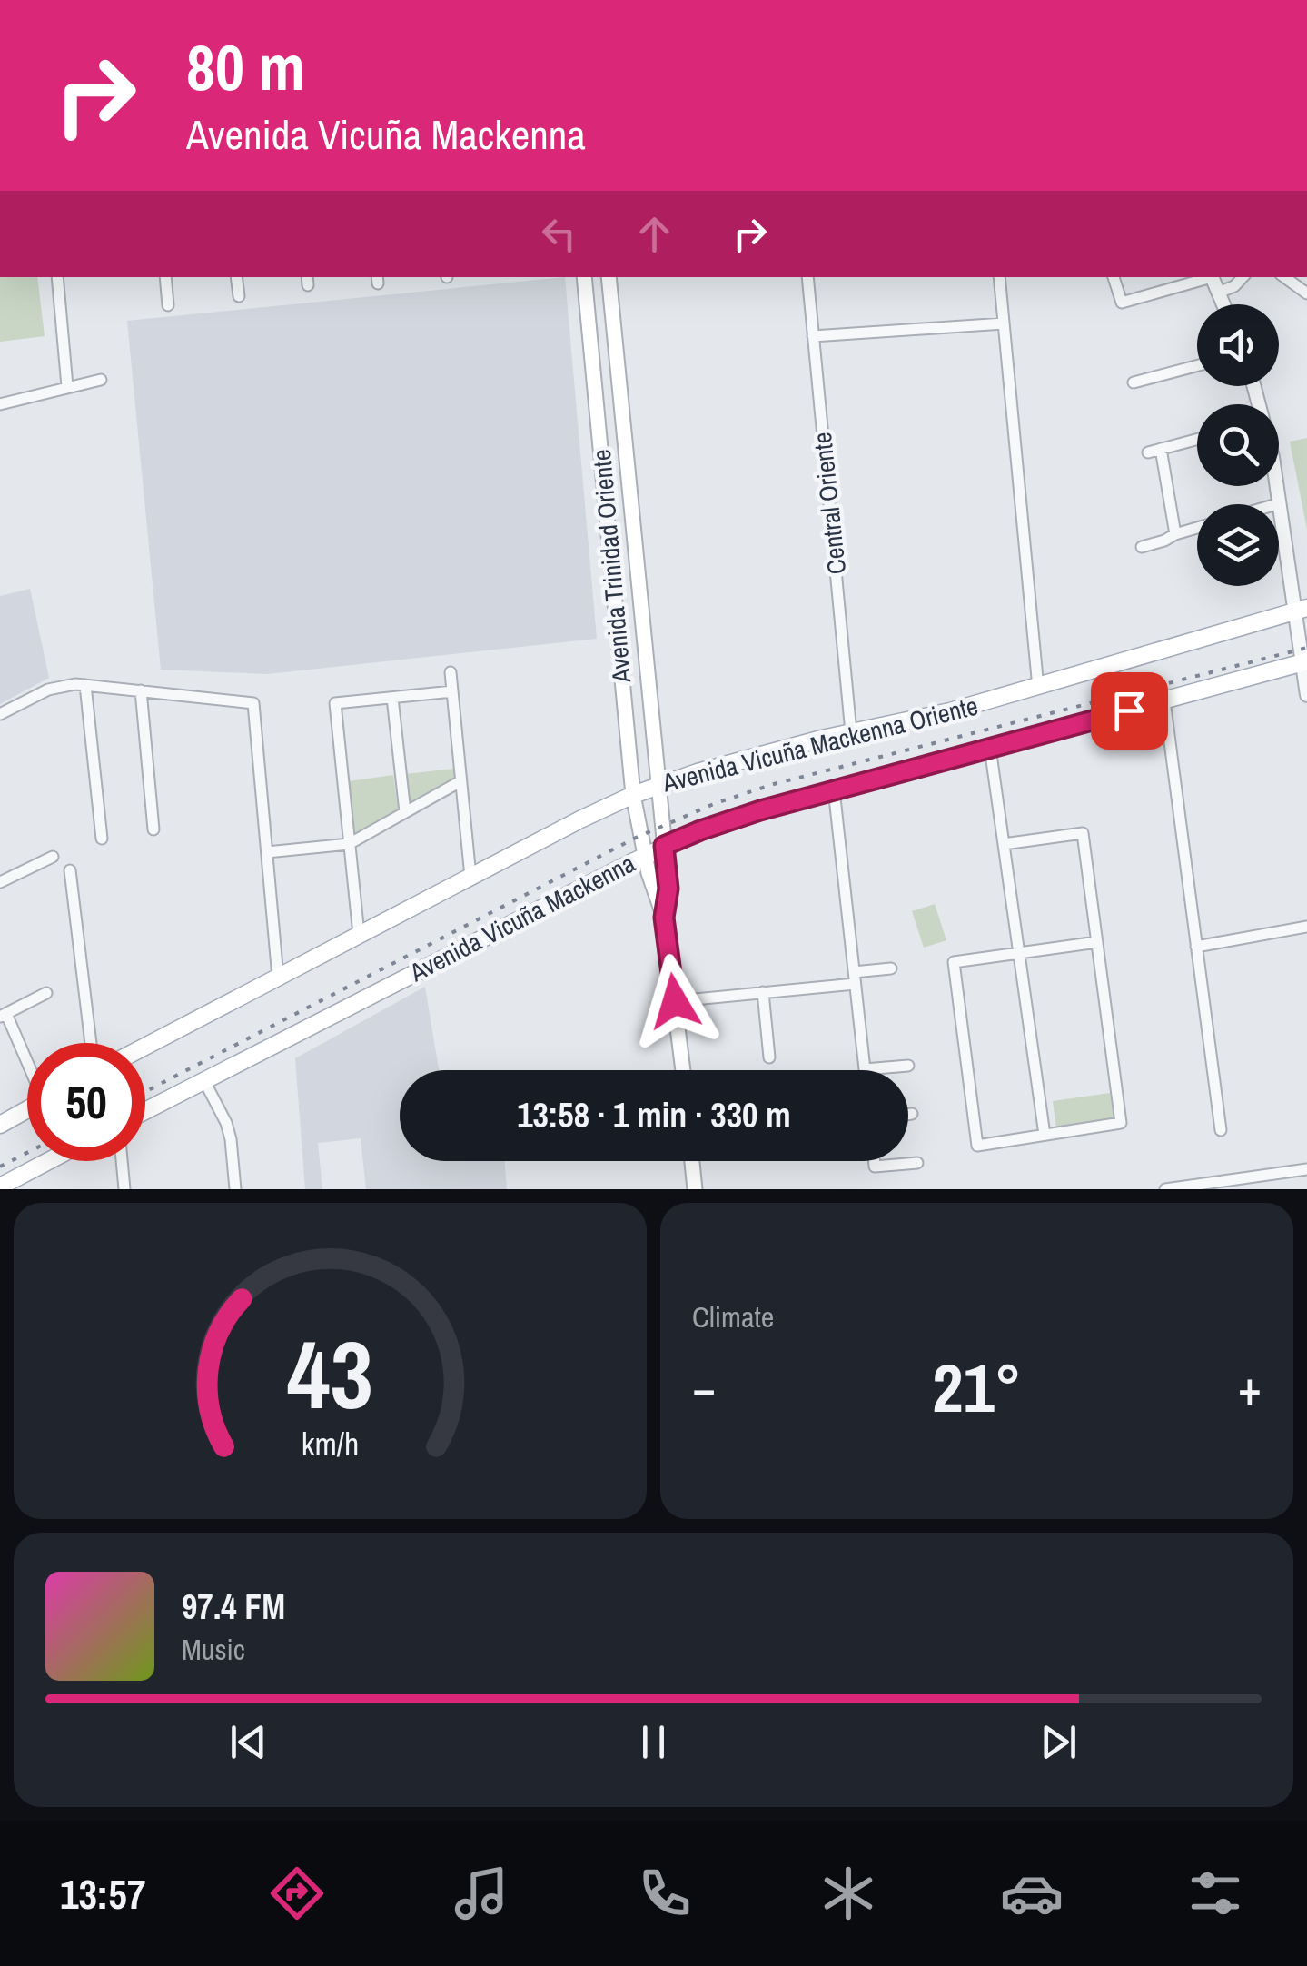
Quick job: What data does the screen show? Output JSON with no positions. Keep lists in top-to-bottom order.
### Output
{
  "streets": {
    "main road": ["Avenida Trinidad Oriente", "Avenida Vicuña Mackenna Oriente", "Avenida Vicuña Mackenna"],
    "street": ["Central Oriente"]
  },
  "crossings": [
    ["Central Oriente", "Avenida Vicuña Mackenna Oriente"],
    ["Avenida Trinidad Oriente", "Avenida Vicuña Mackenna Oriente"],
    ["Avenida Trinidad Oriente", "Avenida Vicuña Mackenna"]
  ],
  "page": {
    "turn": ["80 m", "Avenida Vicuña Mackenna"],
    "limit": "50",
    "trip": "13:58 · 1 min · 330 m",
    "tile": "Climate",
    "heat": ["−", "21°", "+"],
    "song": ["97.4 FM", "Music"],
    "tabs": "13:57",
    "gauge": ["43", "km/h"]
  }
}
